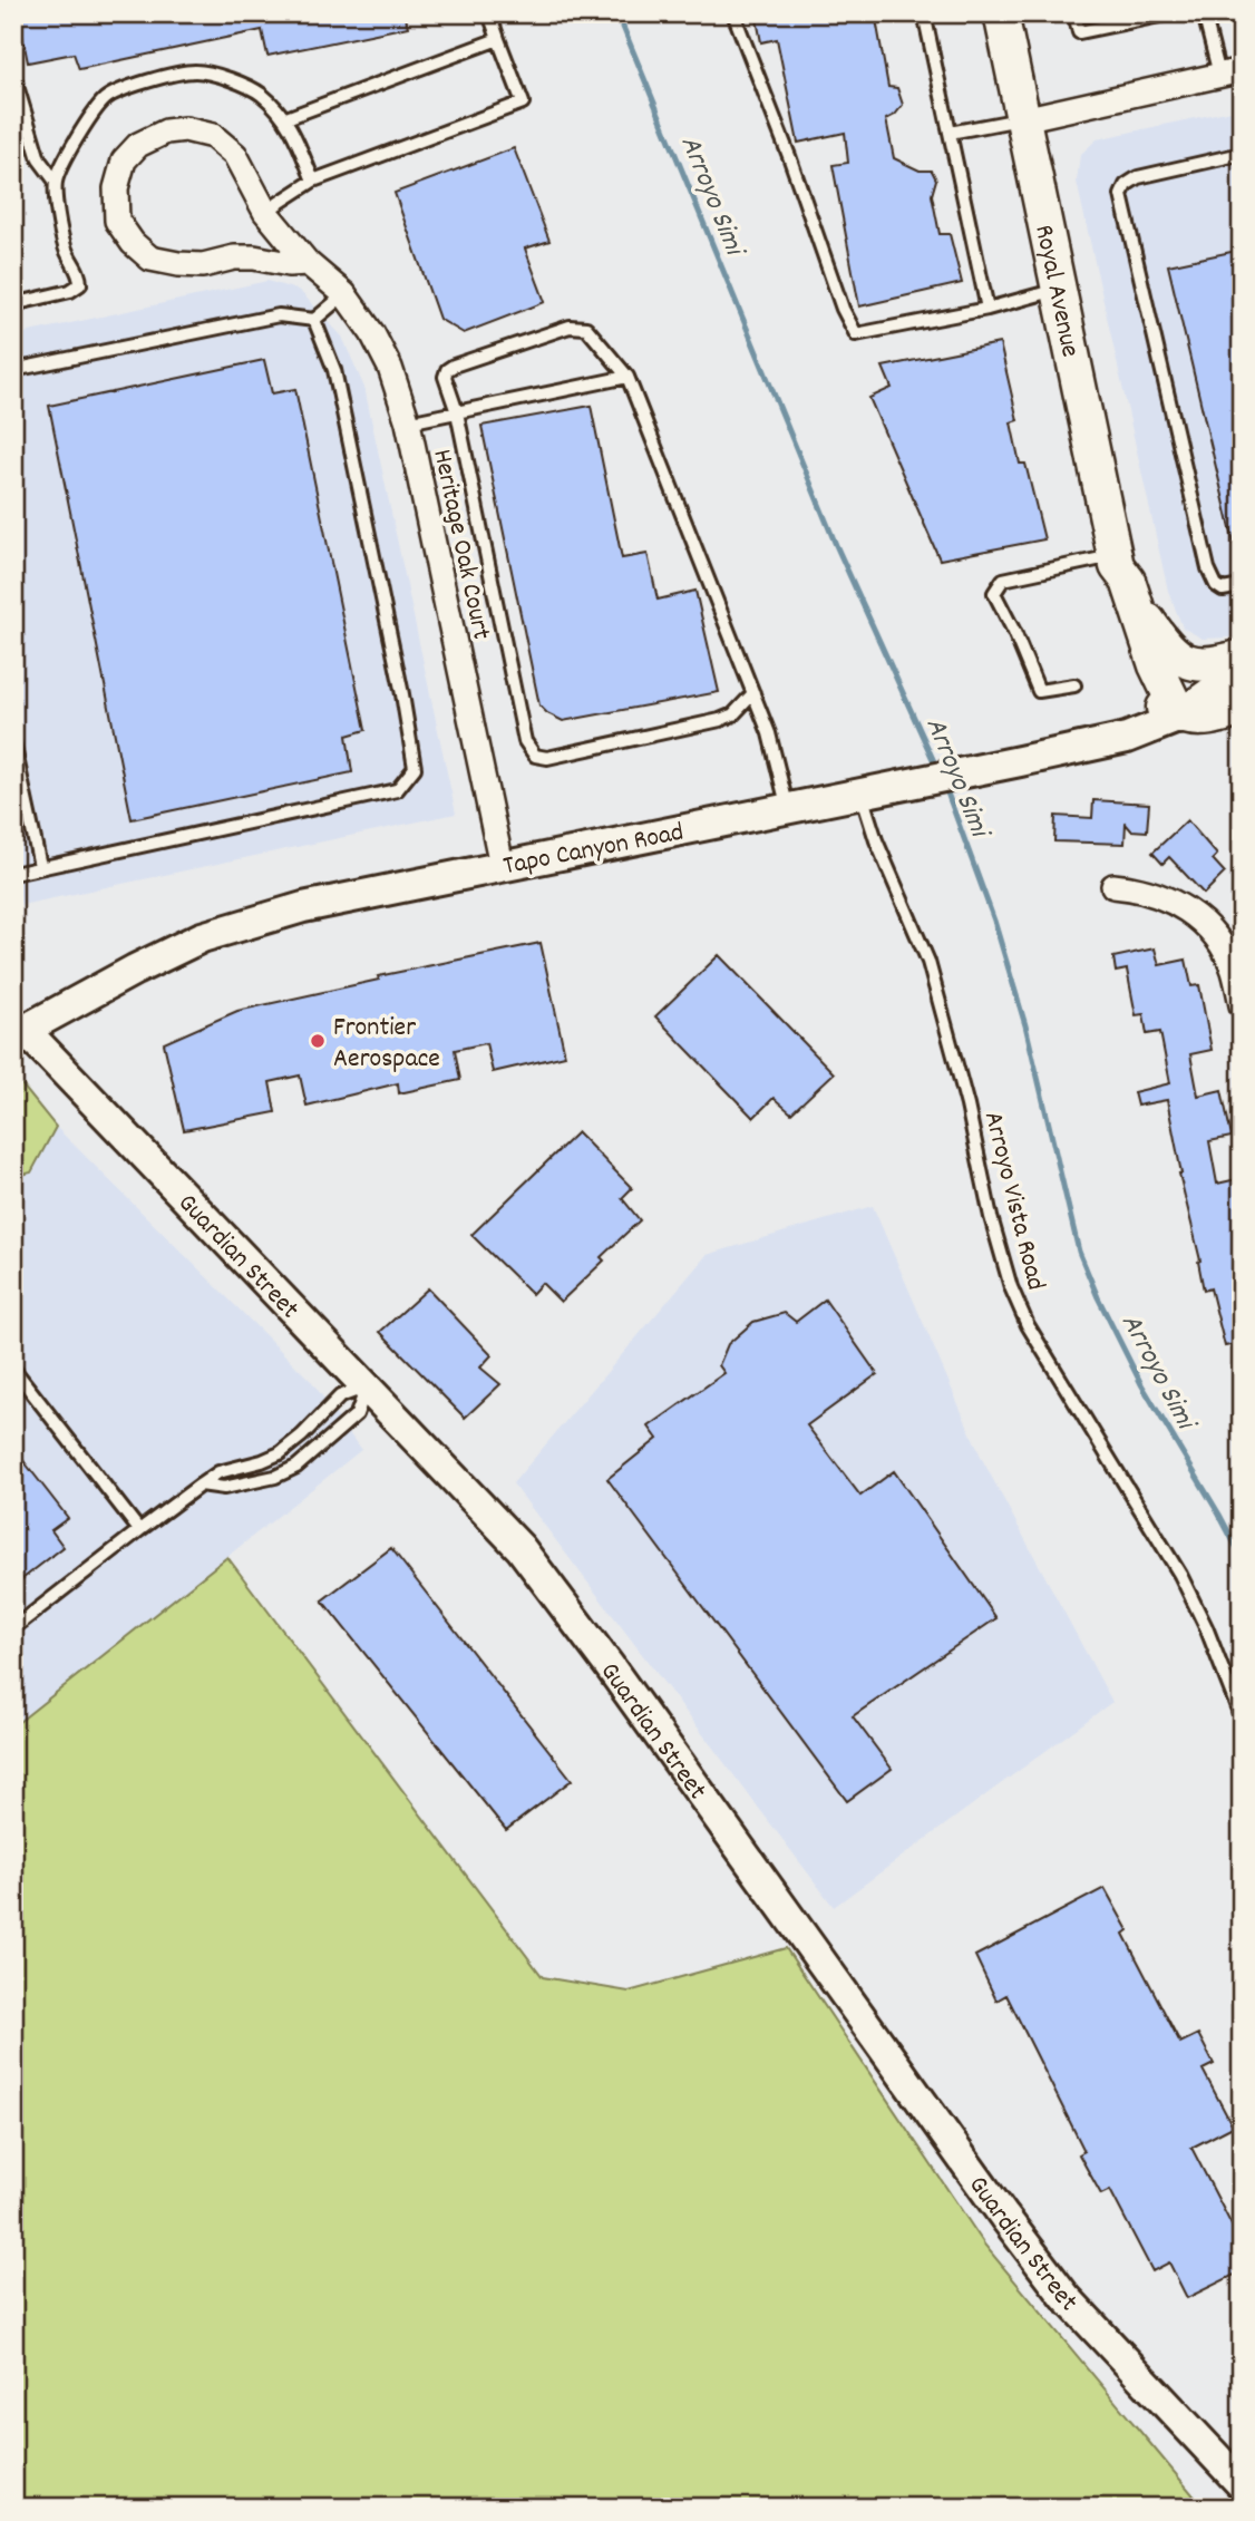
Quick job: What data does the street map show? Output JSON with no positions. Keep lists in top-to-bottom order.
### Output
{
  "streets": {
    "main road": ["Royal Avenue", "Tapo Canyon Road"],
    "street": ["Heritage Oak Court", "Guardian Street"],
    "lane": ["Arroyo Vista Road"]
  },
  "crossings": [
    ["Royal Avenue", "Tapo Canyon Road"],
    ["Heritage Oak Court", "Tapo Canyon Road"],
    ["Tapo Canyon Road", "Arroyo Vista Road"],
    ["Tapo Canyon Road", "Guardian Street"]
  ],
  "water": ["Arroyo Simi"],
  "places": ["Frontier Aerospace"]
}
